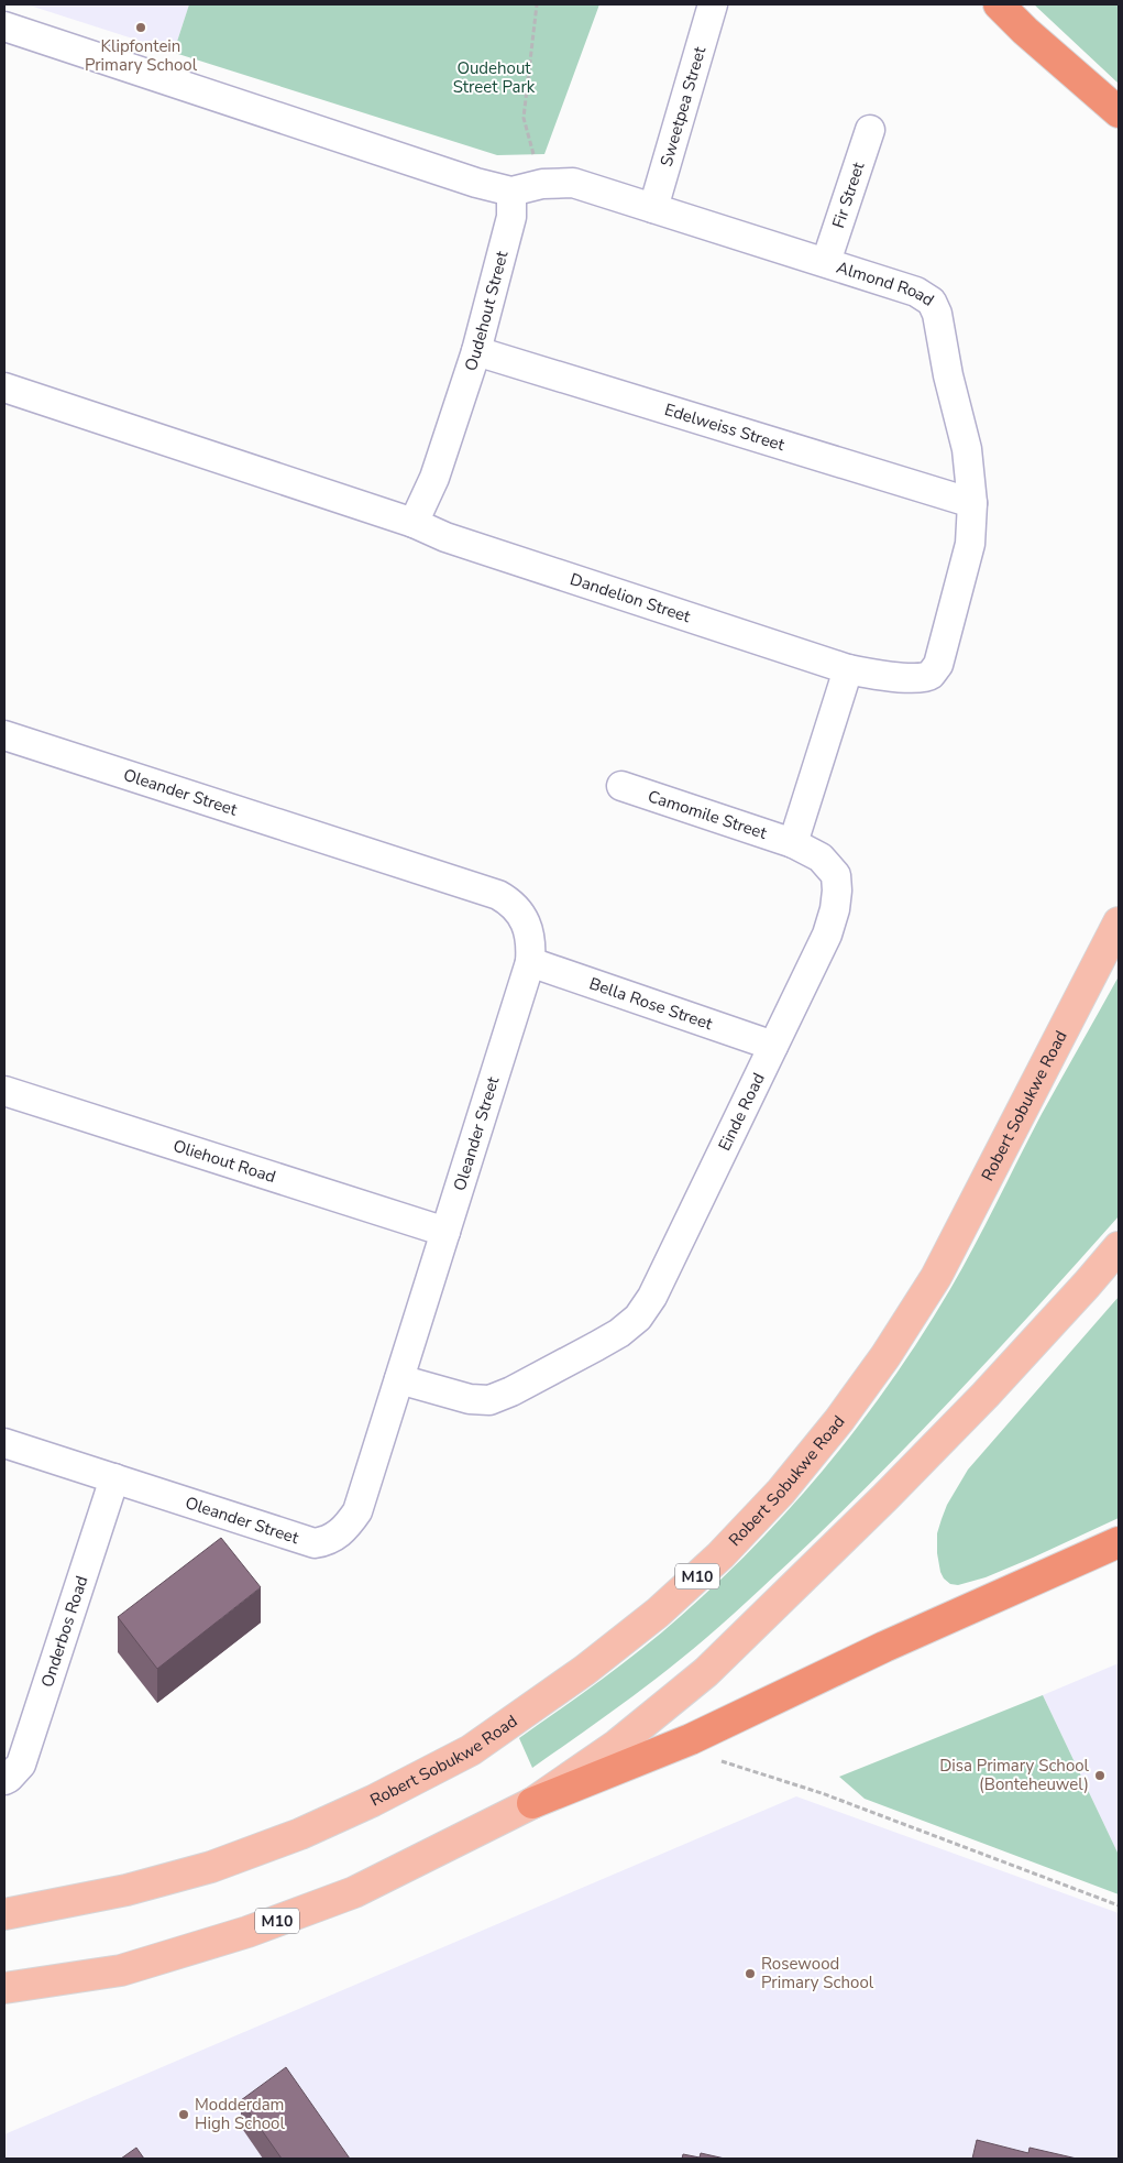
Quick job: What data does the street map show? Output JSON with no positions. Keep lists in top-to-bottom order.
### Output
{
  "streets": {
    "main road": ["Robert Sobukwe Road", "M10"],
    "street": [
      "Sweetpea Street",
      "Fir Street",
      "Almond Road",
      "Oudehout Street",
      "Edelweiss Street",
      "Dandelion Street",
      "Oleander Street",
      "Camomile Street",
      "Bella Rose Street",
      "Einde Road",
      "Oliehout Road",
      "Onderbos Road"
    ]
  },
  "crossings": [
    ["Sweetpea Street", "Almond Road"],
    ["Fir Street", "Almond Road"],
    ["Almond Road", "Oudehout Street"],
    ["Almond Road", "Edelweiss Street"],
    ["Almond Road", "Dandelion Street"],
    ["Oudehout Street", "Edelweiss Street"],
    ["Oudehout Street", "Dandelion Street"],
    ["Oleander Street", "Bella Rose Street"],
    ["Oleander Street", "Einde Road"],
    ["Oleander Street", "Oliehout Road"],
    ["Oleander Street", "Onderbos Road"],
    ["Camomile Street", "Einde Road"],
    ["Bella Rose Street", "Einde Road"]
  ],
  "parks": ["Oudehout Street Park"],
  "places": [
    "Klipfontein Primary School",
    "Disa Primary School (Bonteheuwel)",
    "Rosewood Primary School",
    "Modderdam High School"
  ]
}
